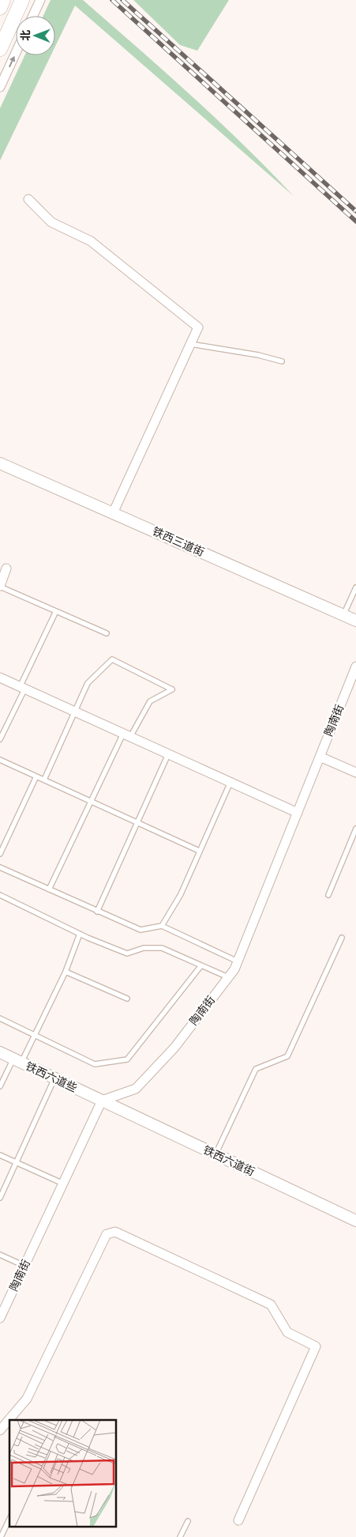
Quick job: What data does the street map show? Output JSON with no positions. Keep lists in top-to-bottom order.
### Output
{
  "streets": {
    "street": [
      "铁西三道街",
      "陶南街",
      "铁西六道些",
      "铁西六道街"
    ]
  },
  "crossings": [
    ["陶南街", "铁西六道些"],
    ["陶南街", "铁西六道街"],
    ["铁西六道些", "铁西六道街"]
  ],
  "north": "left"
}
